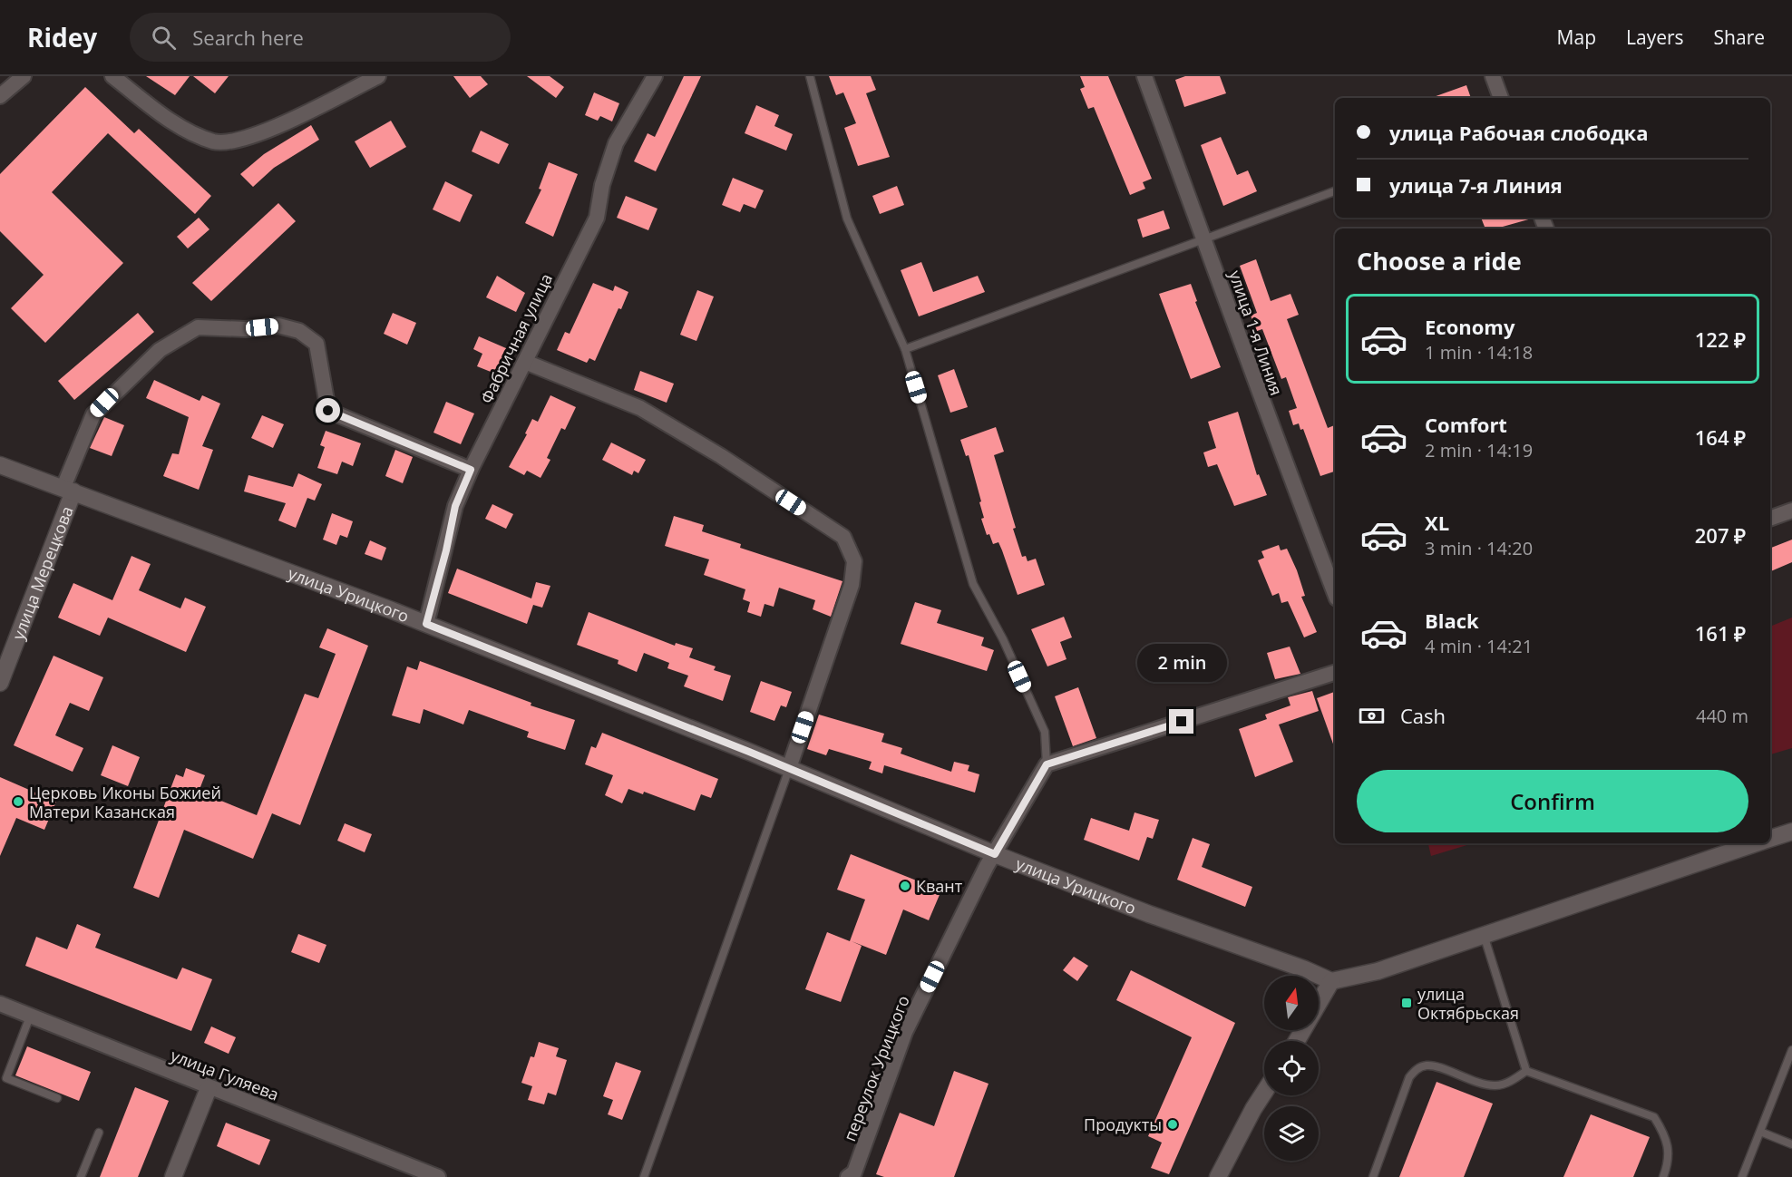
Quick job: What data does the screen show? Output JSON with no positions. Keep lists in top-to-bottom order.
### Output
{
  "streets": {
    "main road": ["улица Мерецкова", "улица Урицкого"],
    "street": [
      "улица 1-я Линия",
      "Фабричная улица",
      "переулок Урицкого",
      "улица Гуляева"
    ]
  },
  "crossings": [
    ["Фабричная улица", "улица Урицкого"],
    ["улица Мерецкова", "улица Урицкого"],
    ["улица Урицкого", "переулок Урицкого"]
  ],
  "places": {
    "other": ["Церковь Иконы Божией Матери Казанская", "Квант", "Продукты"],
    "transit": ["улица Октябрьская"]
  },
  "north": "top",
  "page": {
    "header": "Ridey",
    "search": "Search here",
    "nav": ["Map", "Layers", "Share"],
    "banner": ["улица Рабочая слободка", "улица 7-я Линия"],
    "heading": "Choose a ride",
    "list": [
      {
        "name": "Economy",
        "note": "1 min · 14:18",
        "value": "122 ₽"
      },
      {
        "name": "Comfort",
        "note": "2 min · 14:19",
        "value": "164 ₽"
      },
      {
        "name": "XL",
        "note": "3 min · 14:20",
        "value": "207 ₽"
      },
      {
        "name": "Black",
        "note": "4 min · 14:21",
        "value": "161 ₽"
      }
    ],
    "bubble": "2 min",
    "pay": ["Cash", "440 m"],
    "buttons": "Confirm"
  }
}
